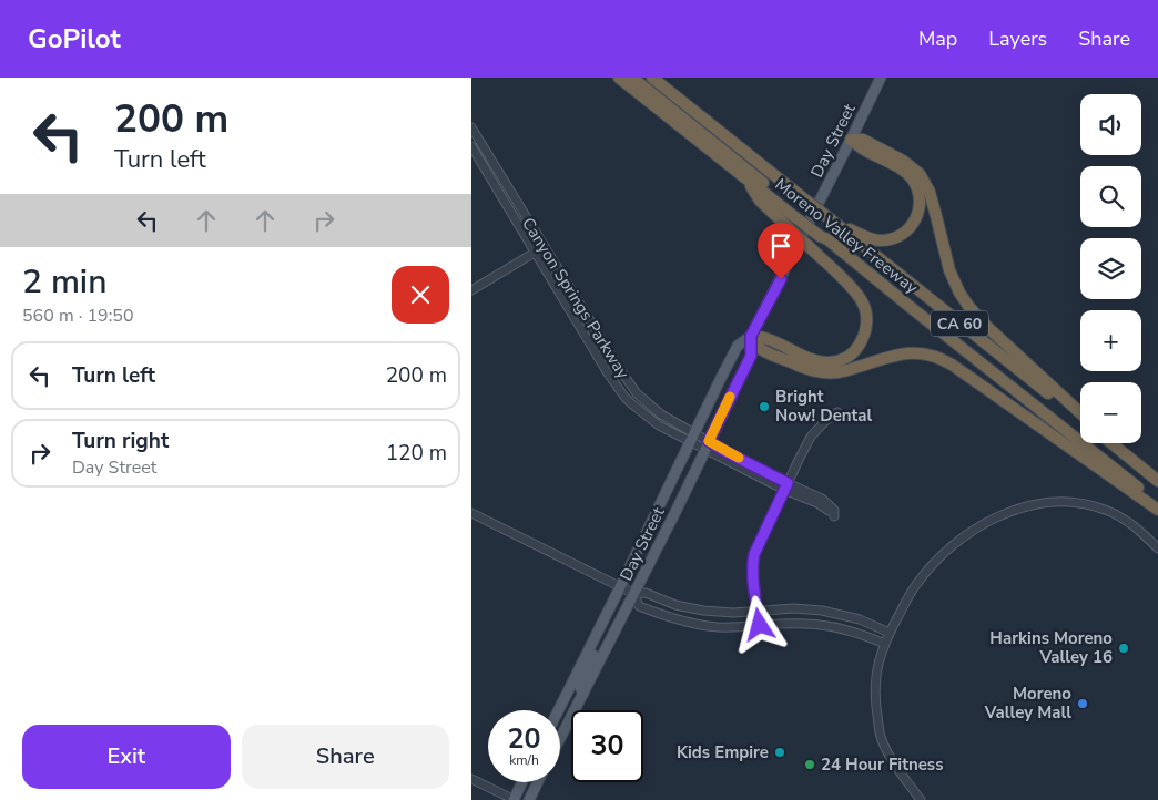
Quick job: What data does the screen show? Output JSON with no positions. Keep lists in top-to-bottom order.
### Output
{
  "streets": {
    "highway": ["Moreno Valley Freeway", "CA 60"],
    "main road": ["Day Street"],
    "street": ["Canyon Springs Parkway"]
  },
  "crossings": [
    ["Day Street", "Canyon Springs Parkway"]
  ],
  "places": [
    "Bright Now! Dental",
    "Harkins Moreno Valley 16",
    "Moreno Valley Mall",
    "Kids Empire",
    "24 Hour Fitness"
  ],
  "page": {
    "header": "GoPilot",
    "nav": ["Map", "Layers", "Share"],
    "turn": ["200 m", "Turn left"],
    "map_buttons": ["+", "−"],
    "heading": ["2 min", "560 m · 19:50"],
    "list": [
      {
        "name": "Turn left",
        "value": "200 m"
      },
      {
        "name": "Turn right",
        "note": "Day Street",
        "value": "120 m"
      }
    ],
    "speed": "20 km/h",
    "limit": "30",
    "buttons": ["Exit", "Share"]
  }
}
